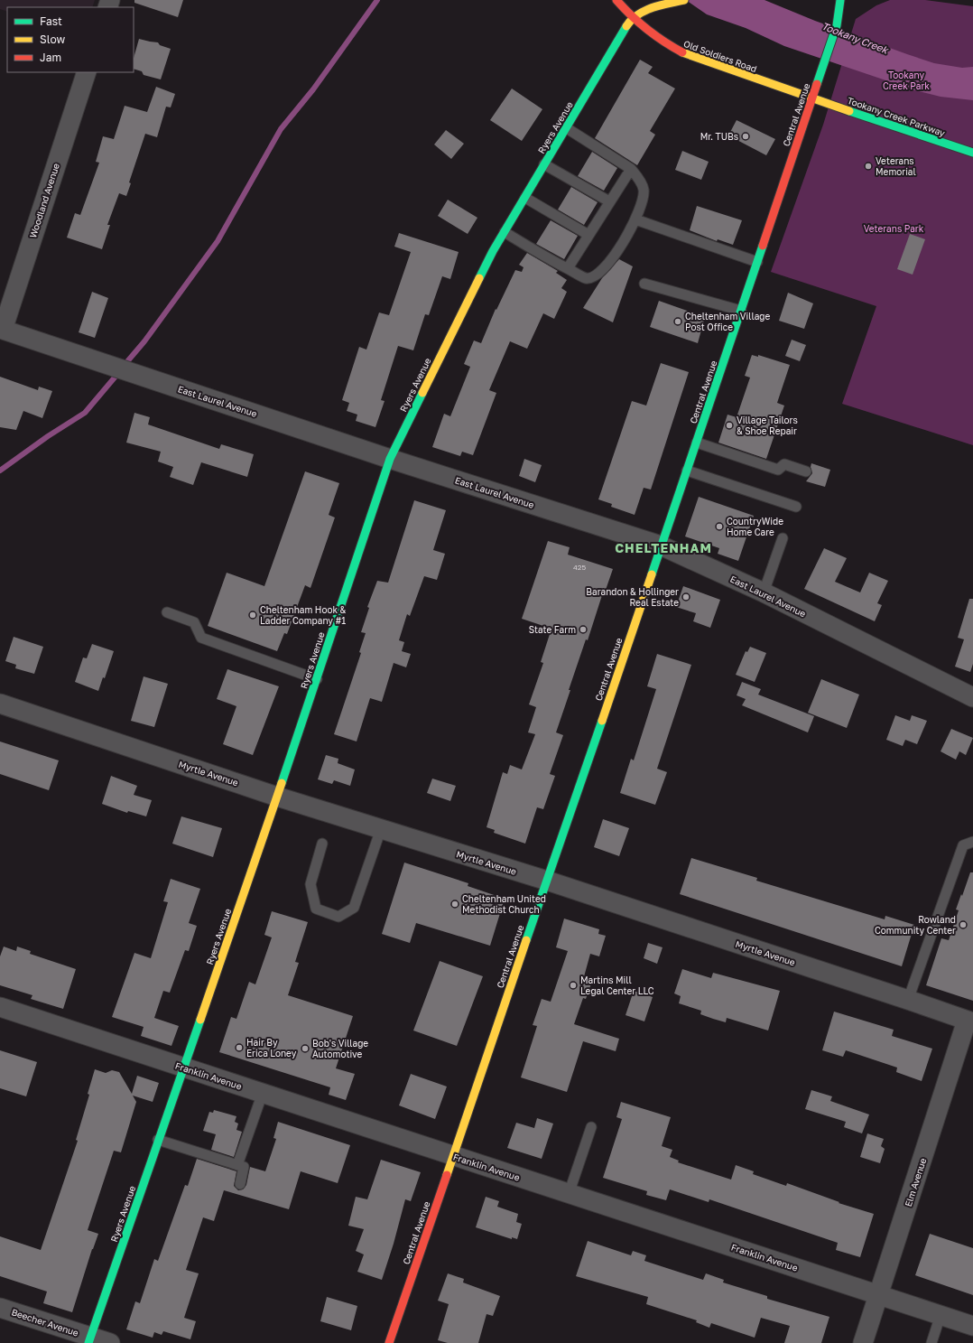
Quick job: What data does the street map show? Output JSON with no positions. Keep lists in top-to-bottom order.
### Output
{
  "streets": {
    "street": [
      "Old Soldiers Road",
      "Central Avenue",
      "Tookany Creek Parkway",
      "Ryers Avenue",
      "Woodland Avenue",
      "East Laurel Avenue",
      "Myrtle Avenue",
      "Franklin Avenue",
      "Elm Avenue",
      "Beecher Avenue"
    ]
  },
  "crossings": [
    ["Old Soldiers Road", "Central Avenue"],
    ["Old Soldiers Road", "Tookany Creek Parkway"],
    ["Old Soldiers Road", "Ryers Avenue"],
    ["Central Avenue", "Tookany Creek Parkway"],
    ["Central Avenue", "East Laurel Avenue"],
    ["Central Avenue", "Myrtle Avenue"],
    ["Central Avenue", "Franklin Avenue"],
    ["Ryers Avenue", "East Laurel Avenue"],
    ["Ryers Avenue", "Myrtle Avenue"],
    ["Ryers Avenue", "Franklin Avenue"],
    ["Ryers Avenue", "Beecher Avenue"],
    ["Woodland Avenue", "East Laurel Avenue"],
    ["Myrtle Avenue", "Elm Avenue"],
    ["Franklin Avenue", "Elm Avenue"]
  ],
  "districts": ["CHELTENHAM"],
  "water": ["Tookany Creek"],
  "parks": ["Tookany Creek Park", "Veterans Park"],
  "places": [
    "Mr. TUBs",
    "Veterans Memorial",
    "Cheltenham Village Post Office",
    "Village Tailors & Shoe Repair",
    "CountryWide Home Care",
    "Barandon & Hollinger Real Estate",
    "Cheltenham Hook & Ladder Company #1",
    "State Farm",
    "Cheltenham United Methodist Church",
    "Rowland Community Center",
    "Martins Mill Legal Center LLC",
    "Hair By Erica Loney",
    "Bob's Village Automotive"
  ],
  "house_numbers": ["425"],
  "legend": ["Fast", "Slow", "Jam"]
}
